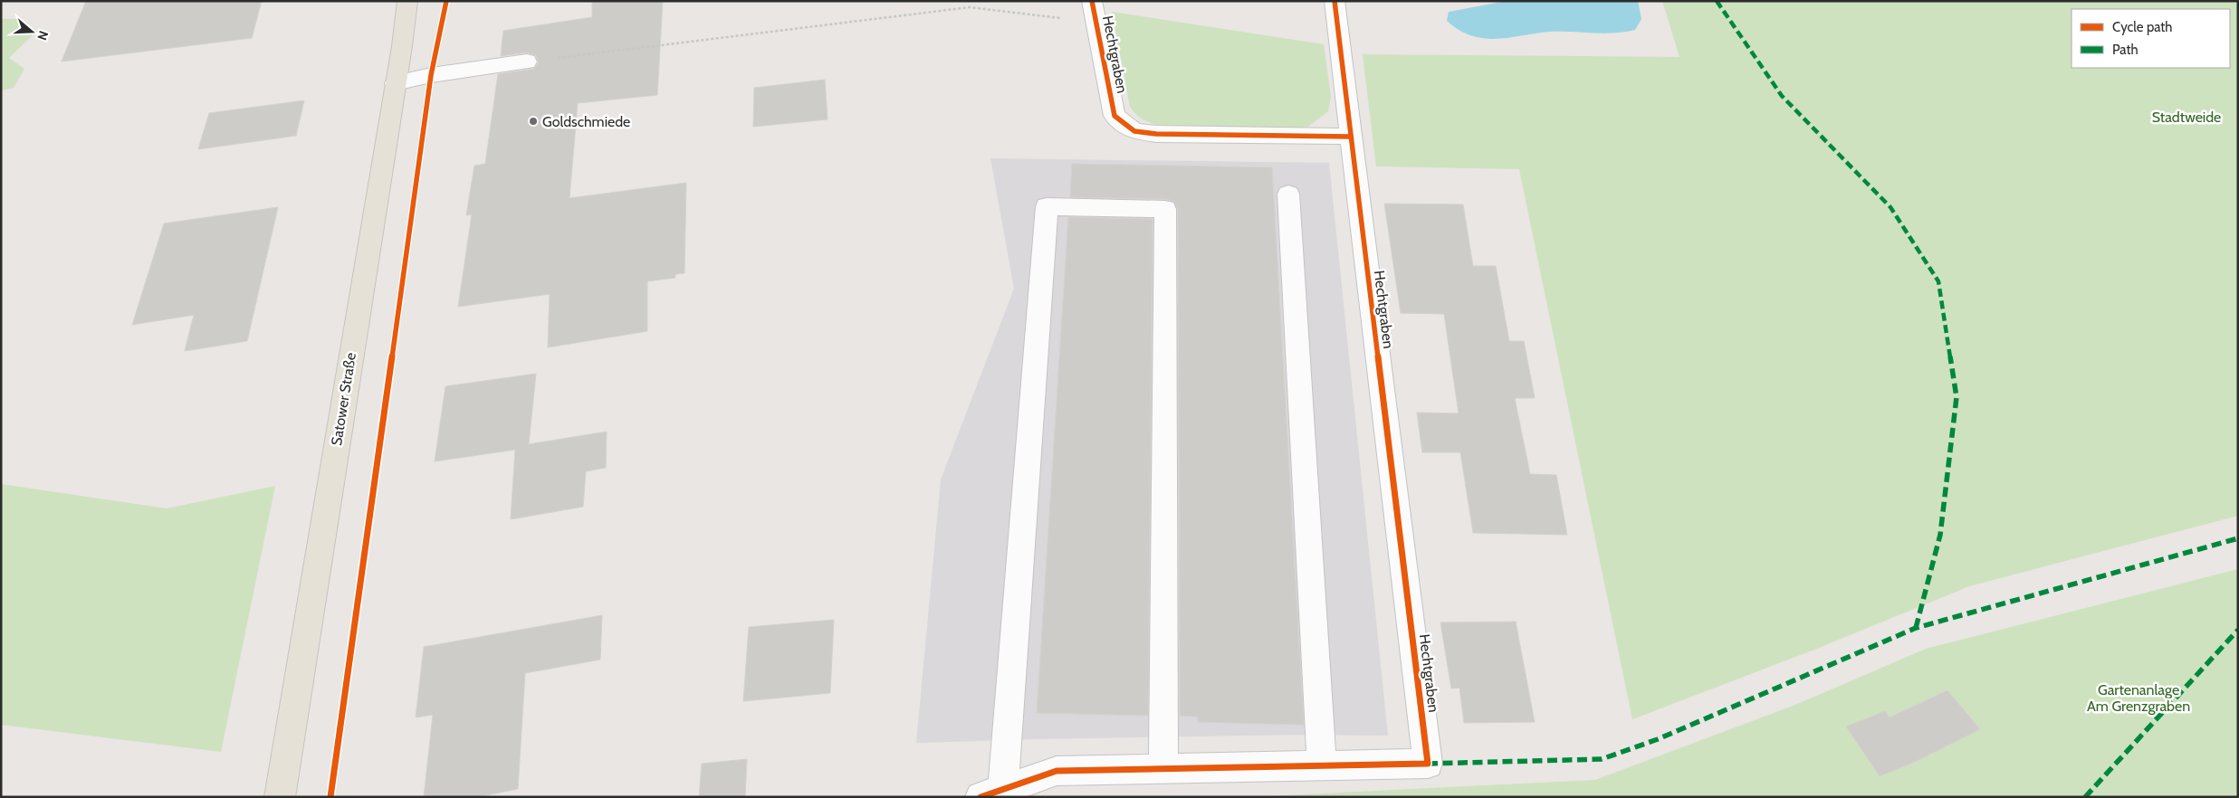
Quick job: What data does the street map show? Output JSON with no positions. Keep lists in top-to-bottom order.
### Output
{
  "streets": {
    "main road": ["Satower Straße"],
    "street": ["Hechtgraben"]
  },
  "parks": ["Stadtweide", "Gartenanlage Am Grenzgraben"],
  "places": ["Goldschmiede"],
  "legend": ["Cycle path", "Path"],
  "north": "right"
}
